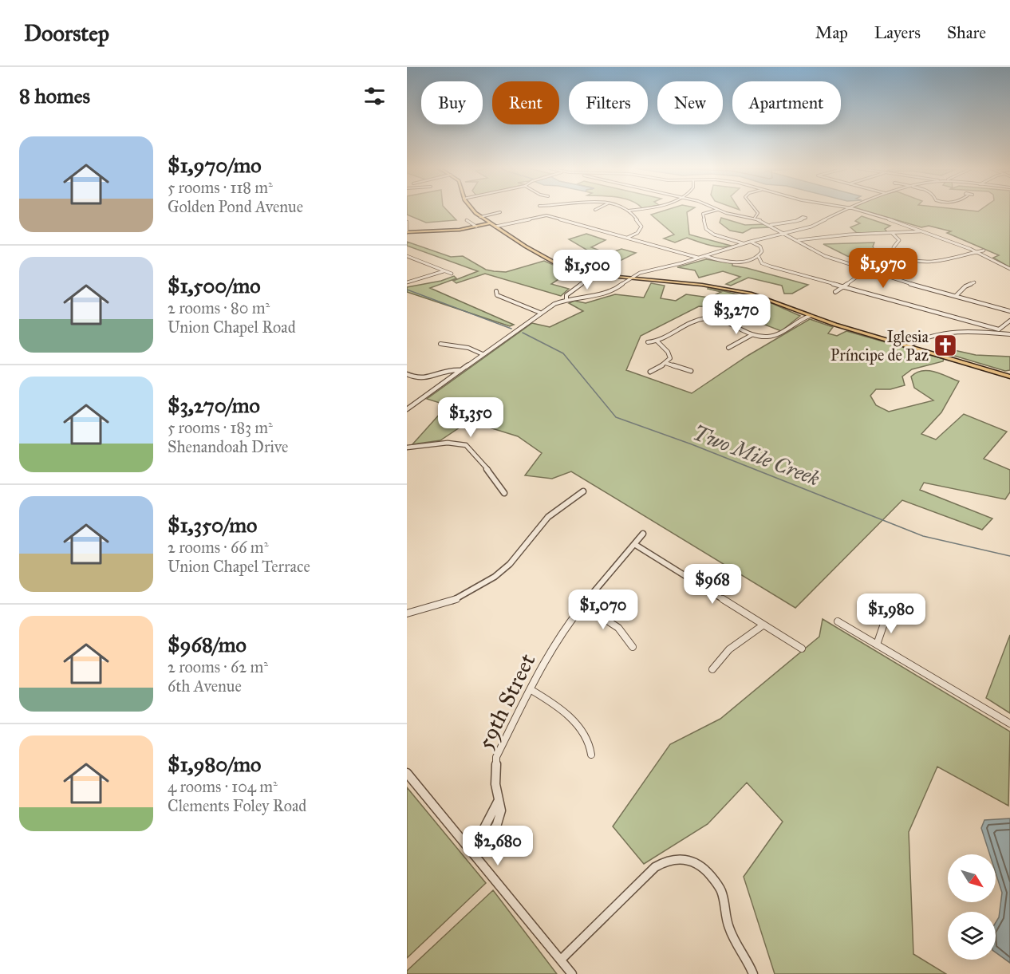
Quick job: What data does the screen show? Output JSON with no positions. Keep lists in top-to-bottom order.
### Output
{
  "streets": {
    "street": ["59th Street"]
  },
  "water": ["Two Mile Creek"],
  "places": {
    "church": ["Iglesia Príncipe de Paz"]
  },
  "north": "bottom right",
  "page": {
    "header": "Doorstep",
    "nav": ["Map", "Layers", "Share"],
    "heading": "8 homes",
    "chip": [
      "Buy",
      "Rent",
      "Filters",
      "New",
      "Apartment"
    ],
    "list": [
      {
        "name": "$1,970/mo",
        "note": "5 rooms · 118 m² · Golden Pond Avenue"
      },
      {
        "name": "$1,500/mo",
        "note": "2 rooms · 80 m² · Union Chapel Road"
      },
      {
        "name": "$3,270/mo",
        "note": "5 rooms · 183 m² · Shenandoah Drive"
      },
      {
        "name": "$1,350/mo",
        "note": "2 rooms · 66 m² · Union Chapel Terrace"
      },
      {
        "name": "$968/mo",
        "note": "2 rooms · 62 m² · 6th Avenue"
      },
      {
        "name": "$1,980/mo",
        "note": "4 rooms · 104 m² · Clements Foley Road"
      }
    ],
    "price": [
      "$1,970",
      "$1,500",
      "$3,270",
      "$1,350",
      "$968",
      "$1,070",
      "$1,980",
      "$2,680"
    ]
  }
}
